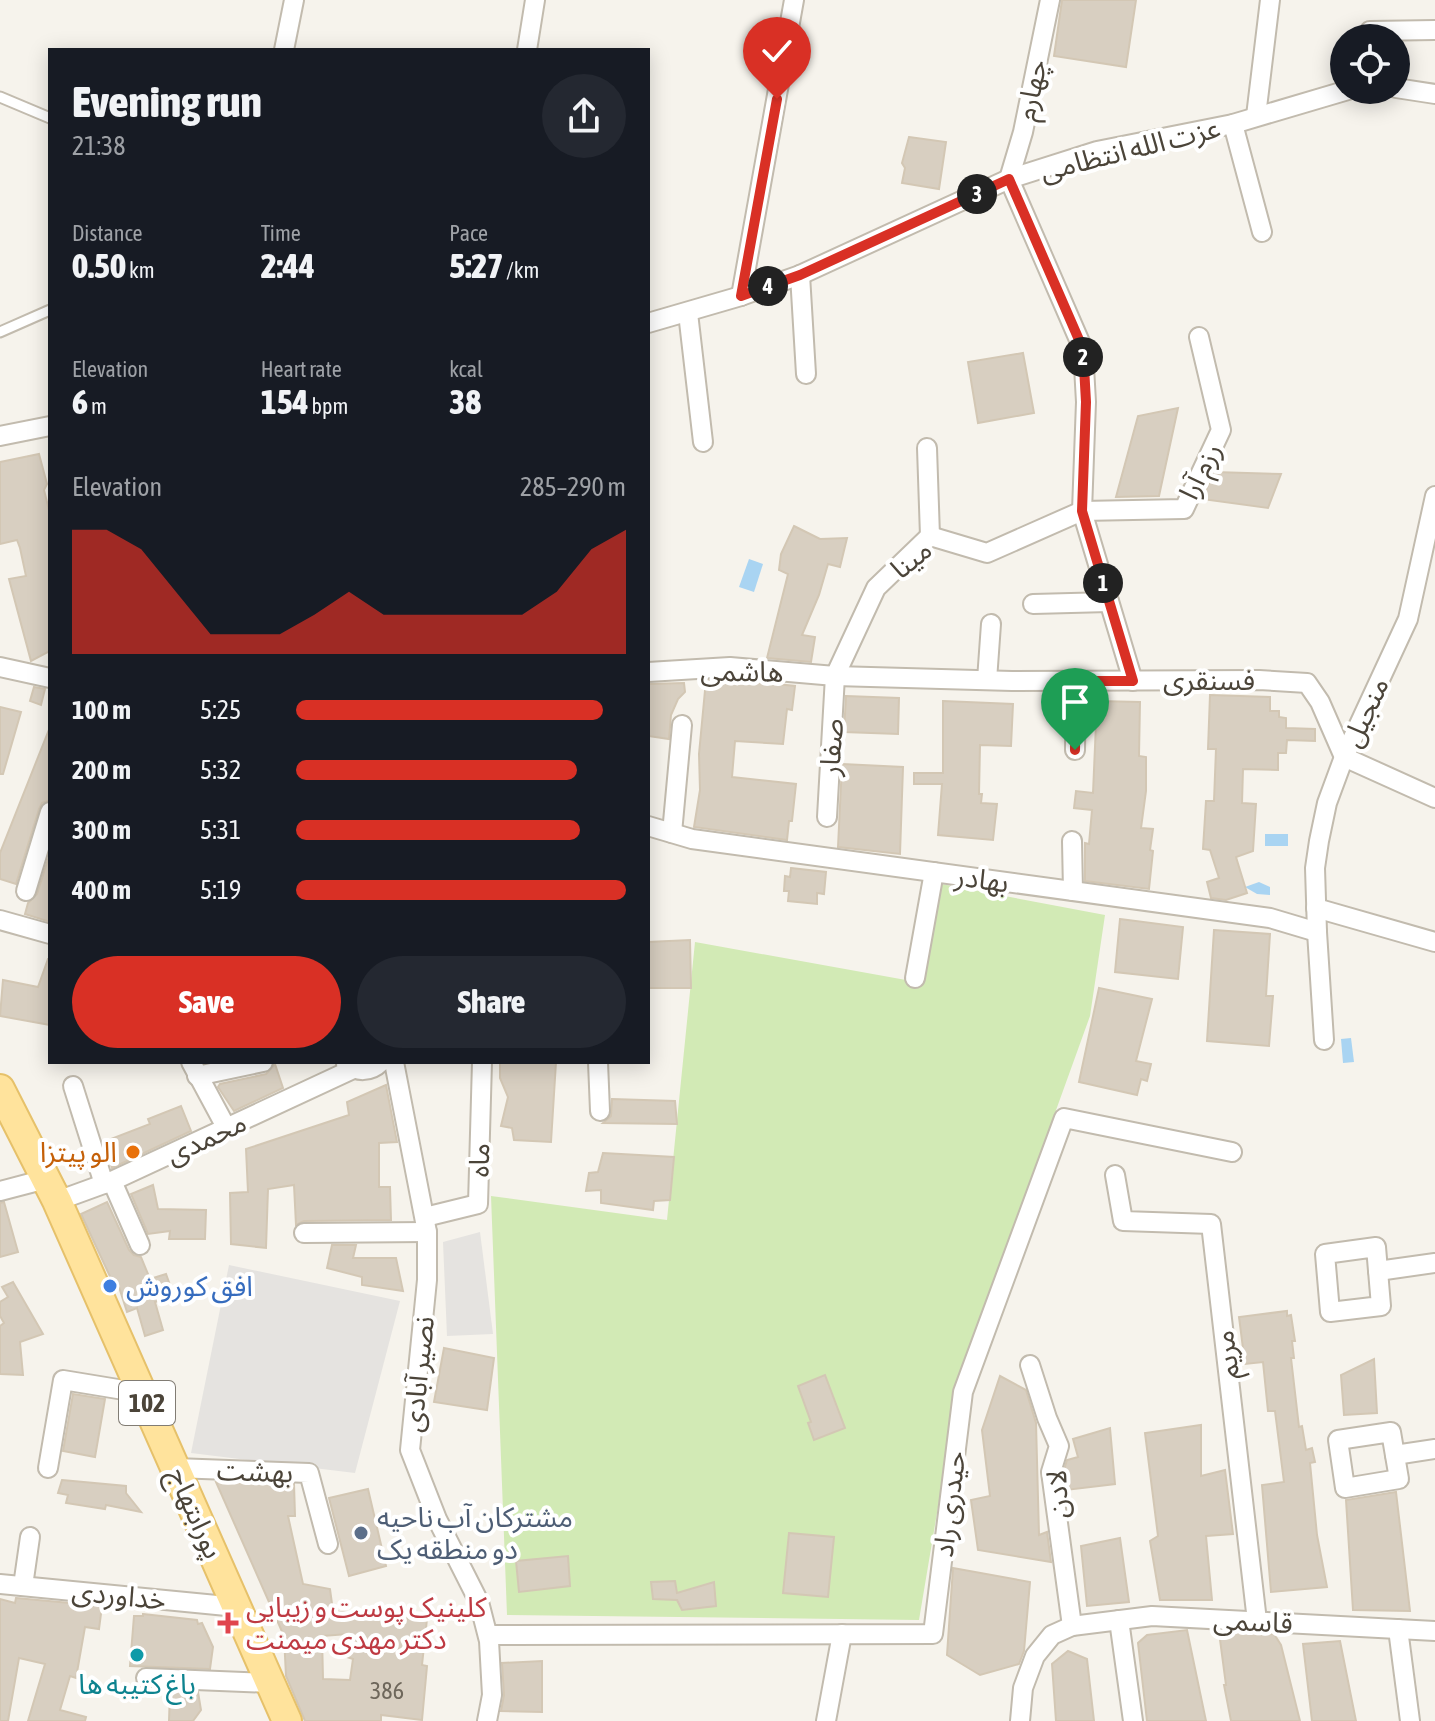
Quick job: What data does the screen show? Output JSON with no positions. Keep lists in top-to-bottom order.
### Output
{
  "streets": {
    "main road": ["102", "پورابتهاج"],
    "street": [
      "چهارم",
      "عزت الله انتظامی",
      "رزم آرا",
      "مینا",
      "هاشمی",
      "فسنقری",
      "منجیل",
      "صفار",
      "بهادر",
      "محمدی",
      "ماه",
      "مریم",
      "نصیر آبادی",
      "بهشت",
      "لادن",
      "حیدری راد",
      "خداوردی",
      "قاسمی"
    ]
  },
  "crossings": [
    ["چهارم", "عزت الله انتظامی"],
    ["رزم آرا", "مینا"],
    ["مینا", "هاشمی"],
    ["مینا", "فسنقری"],
    ["مینا", "صفار"],
    ["هاشمی", "فسنقری"],
    ["هاشمی", "صفار"],
    ["فسنقری", "منجیل"],
    ["فسنقری", "صفار"],
    ["منجیل", "بهادر"],
    ["محمدی", "پورابتهاج"],
    ["ماه", "نصیر آبادی"],
    ["مریم", "قاسمی"],
    ["نصیر آبادی", "حیدری راد"],
    ["بهشت", "پورابتهاج"],
    ["لادن", "قاسمی"],
    ["پورابتهاج", "خداوردی"]
  ],
  "places": {
    "other": [
      "الو پیتزا",
      "افق کوروش",
      "مشترکان آب ناحیه دو منطقه یک",
      "باغ کتیبه ها"
    ],
    "health": ["کلینیک پوست و زیبایی دکتر مهدی میمنت"]
  },
  "house_numbers": ["386"],
  "page": {
    "heading": ["Evening run", "21:38"],
    "pins": [
      "3",
      "4",
      "2",
      "1"
    ],
    "stats": [
      ["Distance", "0.50 km"],
      ["Time", "2:44"],
      ["Pace", "5:27 /km"],
      ["Elevation", "6 m"],
      ["Heart rate", "154 bpm"],
      ["kcal", "38"]
    ],
    "chart": ["Elevation", "285–290 m"],
    "list": [
      {
        "name": "100 m",
        "note": "5:25"
      },
      {
        "name": "200 m",
        "note": "5:32"
      },
      {
        "name": "300 m",
        "note": "5:31"
      },
      {
        "name": "400 m",
        "note": "5:19"
      }
    ],
    "buttons": ["Save", "Share"]
  }
}
